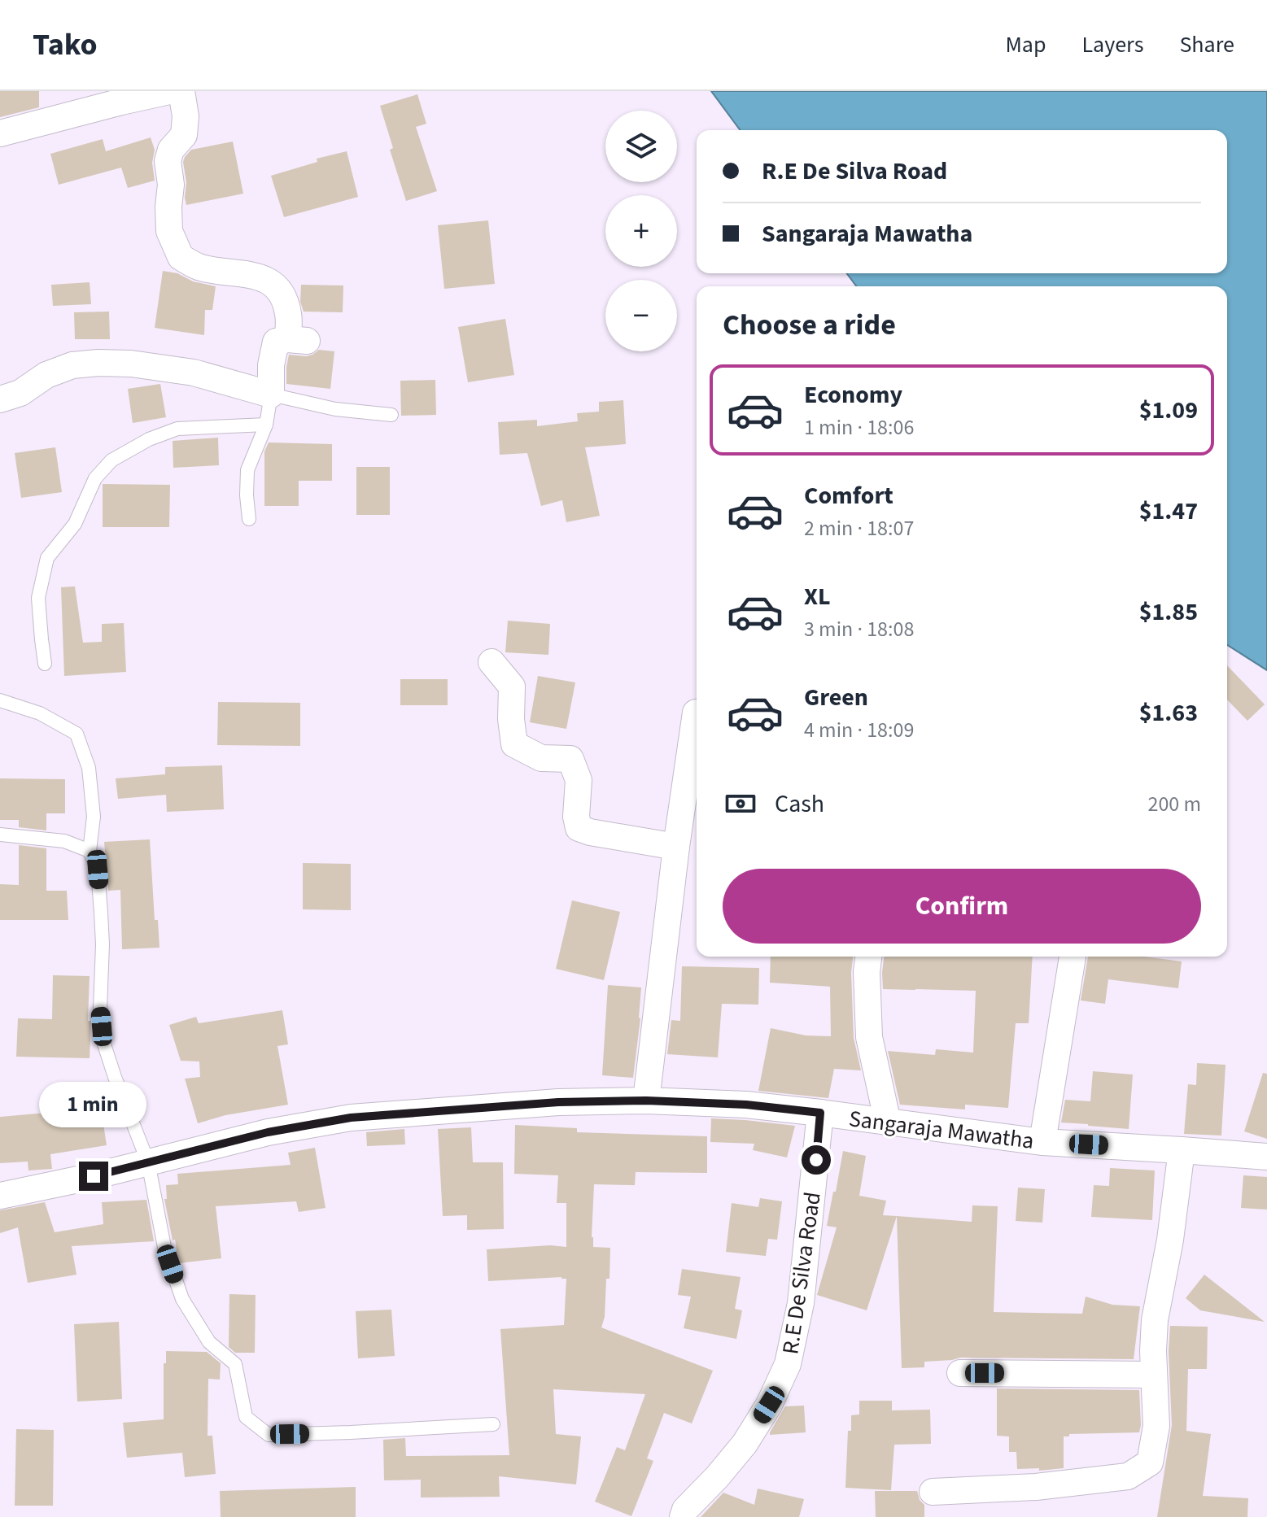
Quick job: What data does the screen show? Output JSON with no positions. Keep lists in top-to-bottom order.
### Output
{
  "streets": {
    "street": ["Sangaraja Mawatha", "R.E De Silva Road"]
  },
  "crossings": [
    ["Sangaraja Mawatha", "R.E De Silva Road"]
  ],
  "page": {
    "header": "Tako",
    "nav": ["Map", "Layers", "Share"],
    "map_buttons": ["+", "−"],
    "banner": ["R.E De Silva Road", "Sangaraja Mawatha"],
    "heading": "Choose a ride",
    "list": [
      {
        "name": "Economy",
        "note": "1 min · 18:06",
        "value": "$1.09"
      },
      {
        "name": "Comfort",
        "note": "2 min · 18:07",
        "value": "$1.47"
      },
      {
        "name": "XL",
        "note": "3 min · 18:08",
        "value": "$1.85"
      },
      {
        "name": "Green",
        "note": "4 min · 18:09",
        "value": "$1.63"
      }
    ],
    "pay": ["Cash", "200 m"],
    "buttons": "Confirm",
    "bubble": "1 min"
  }
}
